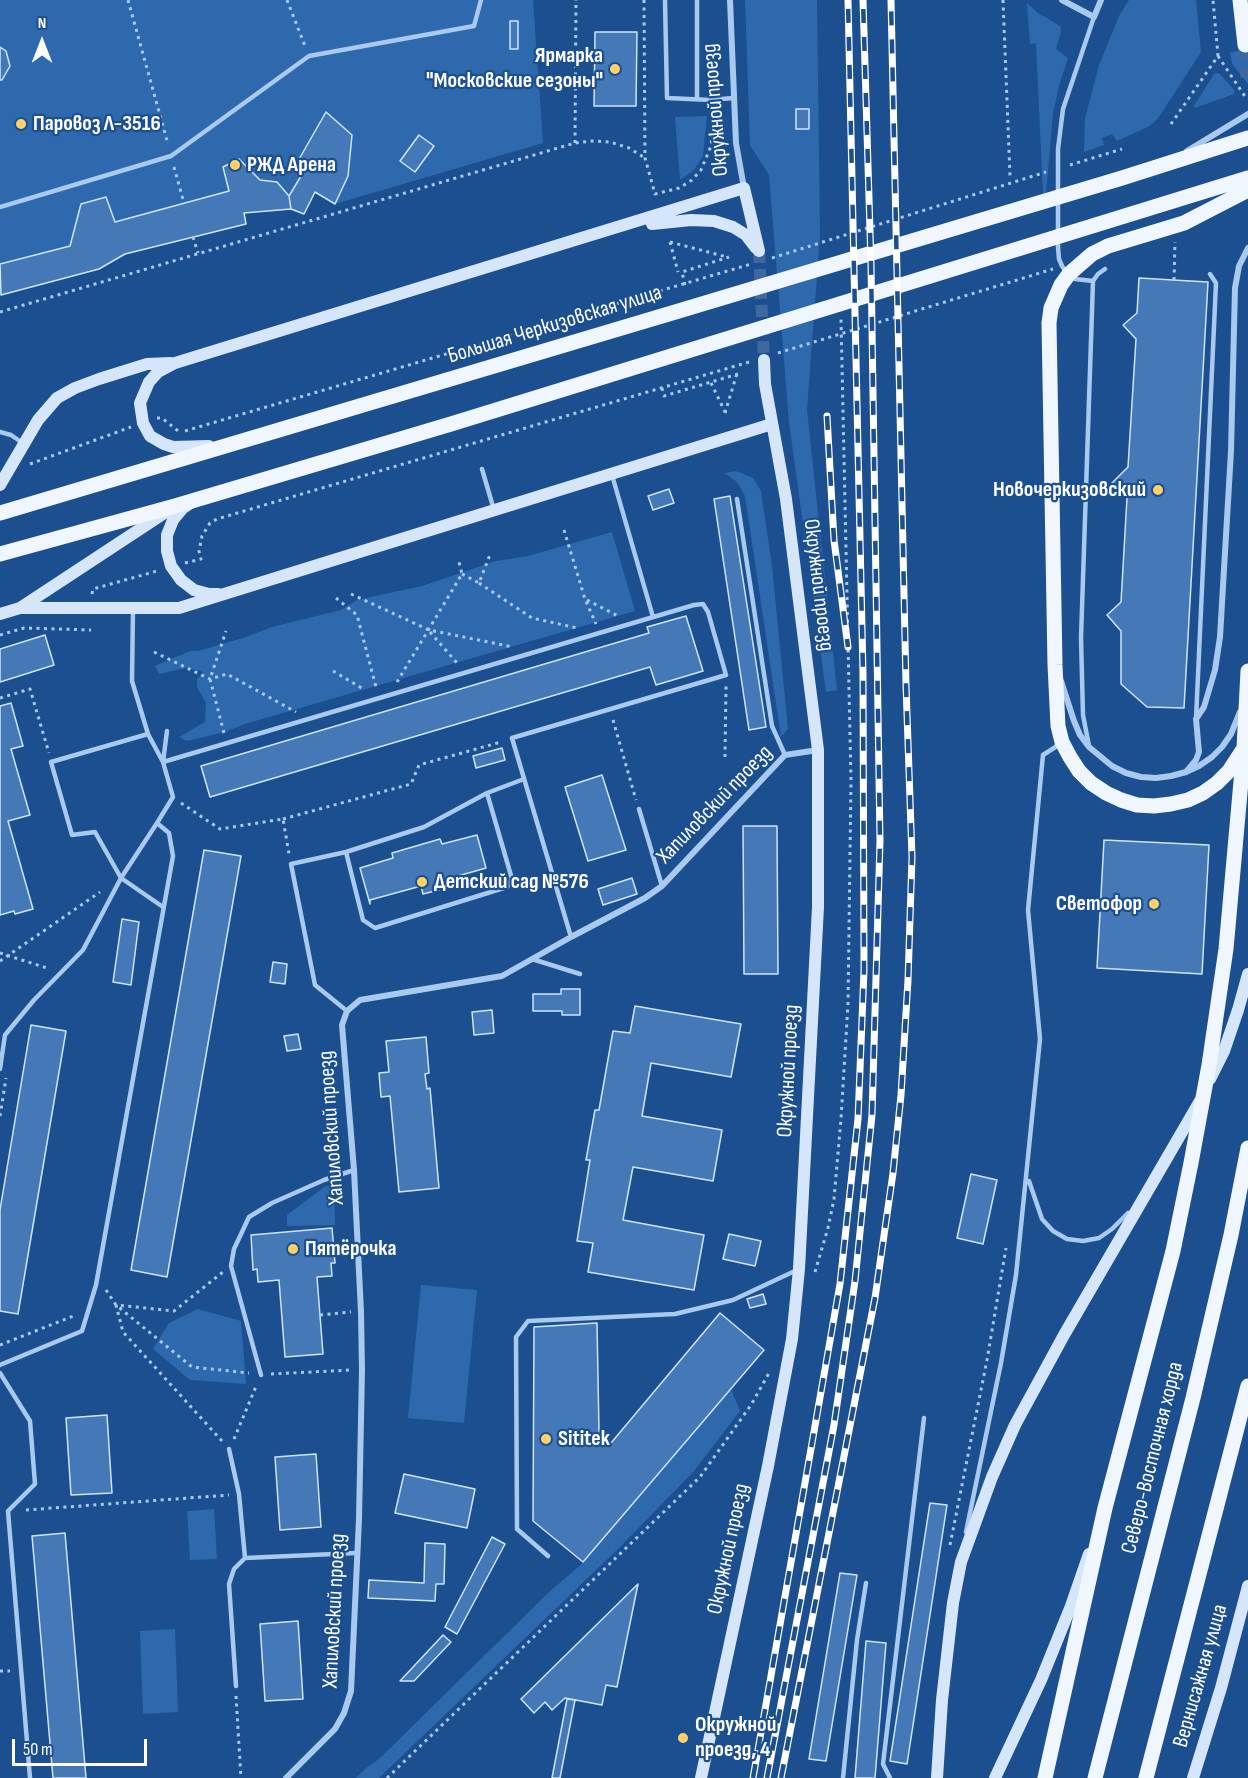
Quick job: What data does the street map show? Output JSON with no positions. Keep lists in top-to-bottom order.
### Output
{
  "streets": {
    "main road": ["Большая Черкизовская улица", "Северо-Восточная хорда"],
    "street": ["Окружной проезд", "Хапиловский проезд", "Вернисажная улица"]
  },
  "crossings": [
    ["Окружной проезд", "Хапиловский проезд"]
  ],
  "places": [
    "Ярмарка \"Московские сезоны\"",
    "Паровоз Л-3516",
    "РЖД Арена",
    "Новочеркизовский",
    "Детский сад №576",
    "Светофор",
    "Пятёрочка",
    "Sititek",
    "Окружной проезд, 4"
  ],
  "scale_bar": "50 m",
  "north": "top"
}
